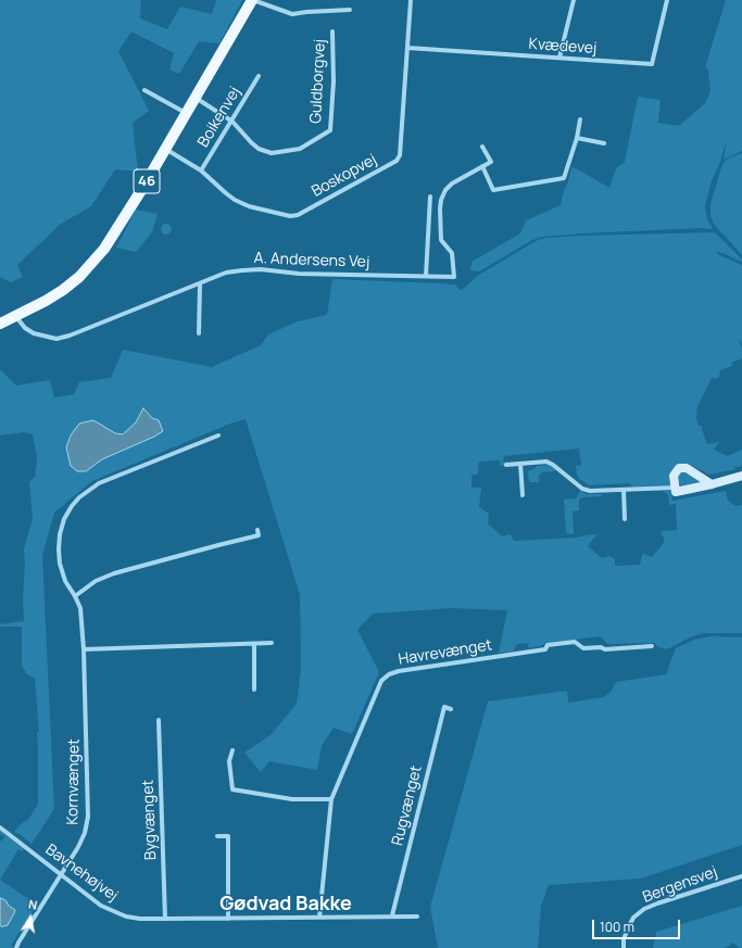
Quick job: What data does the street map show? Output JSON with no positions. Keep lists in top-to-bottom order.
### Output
{
  "streets": {
    "main road": ["46"],
    "street": [
      "Kvædevej",
      "Guldborgvej",
      "Boikenvej",
      "Boskopvej",
      "A. Andersens Vej",
      "Havrevænget",
      "Kornvænget",
      "Rugvænget",
      "Bygvænget",
      "Bavnehøjvej",
      "Bergensvej"
    ]
  },
  "crossings": [
    ["Kvædevej", "Boskopvej"],
    ["Guldborgvej", "Boikenvej"],
    ["Guldborgvej", "46"],
    ["Boikenvej", "Boskopvej"],
    ["Boskopvej", "46"],
    ["46", "A. Andersens Vej"],
    ["Havrevænget", "Bavnehøjvej"],
    ["Kornvænget", "Bavnehøjvej"],
    ["Rugvænget", "Bavnehøjvej"],
    ["Bygvænget", "Bavnehøjvej"]
  ],
  "districts": ["Gødvad Bakke"],
  "scale_bar": "100 m",
  "north": "top"
}
